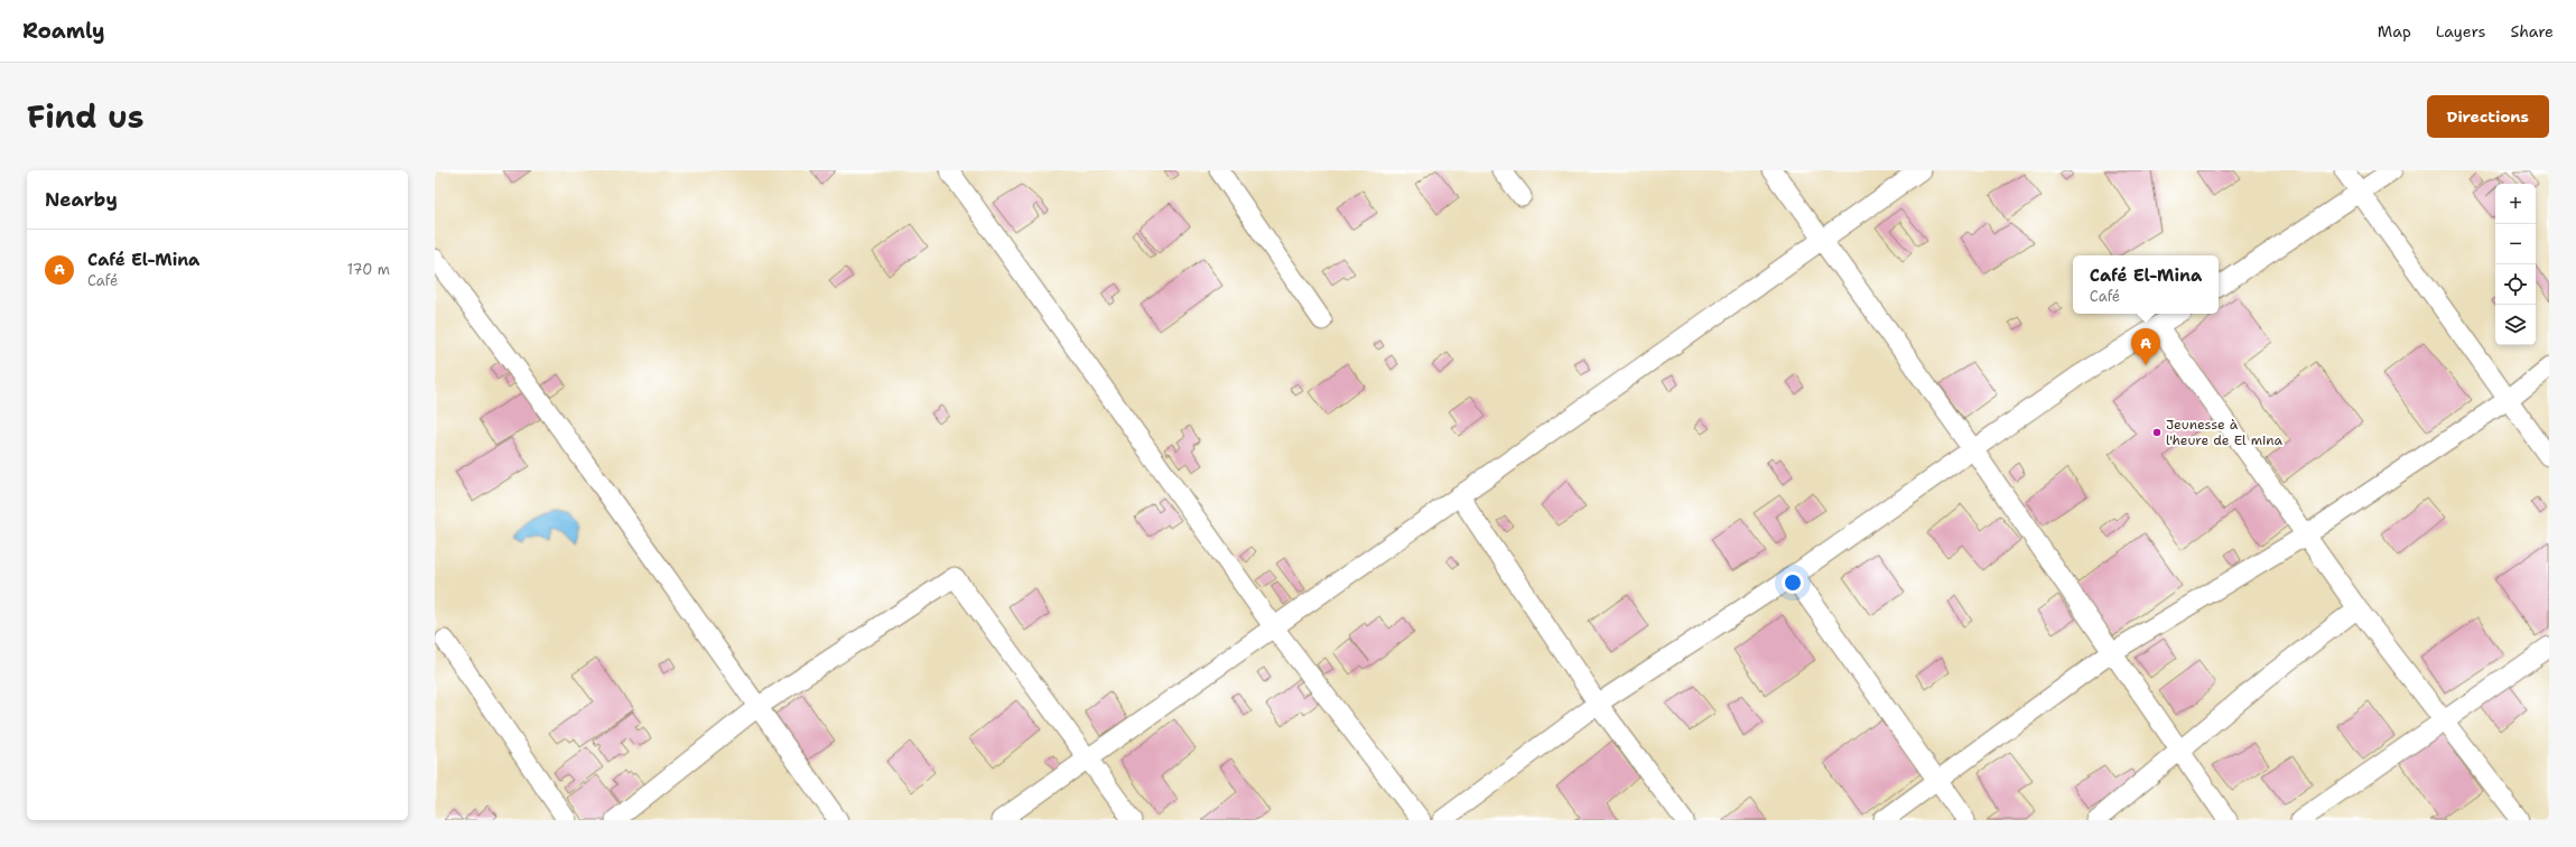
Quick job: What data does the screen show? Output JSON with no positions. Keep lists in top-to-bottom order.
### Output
{
  "places": ["Jeunesse à l'heure de El mina"],
  "page": {
    "header": "Roamly",
    "nav": ["Map", "Layers", "Share"],
    "title": "Find us",
    "buttons": "Directions",
    "heading": "Nearby",
    "map_buttons": ["+", "−"],
    "list": [
      {
        "mark": "A",
        "name": "Café El-Mina",
        "note": "Café",
        "value": "170 m"
      }
    ],
    "popup": ["Café El-Mina", "Café"],
    "pins": "A"
  }
}
